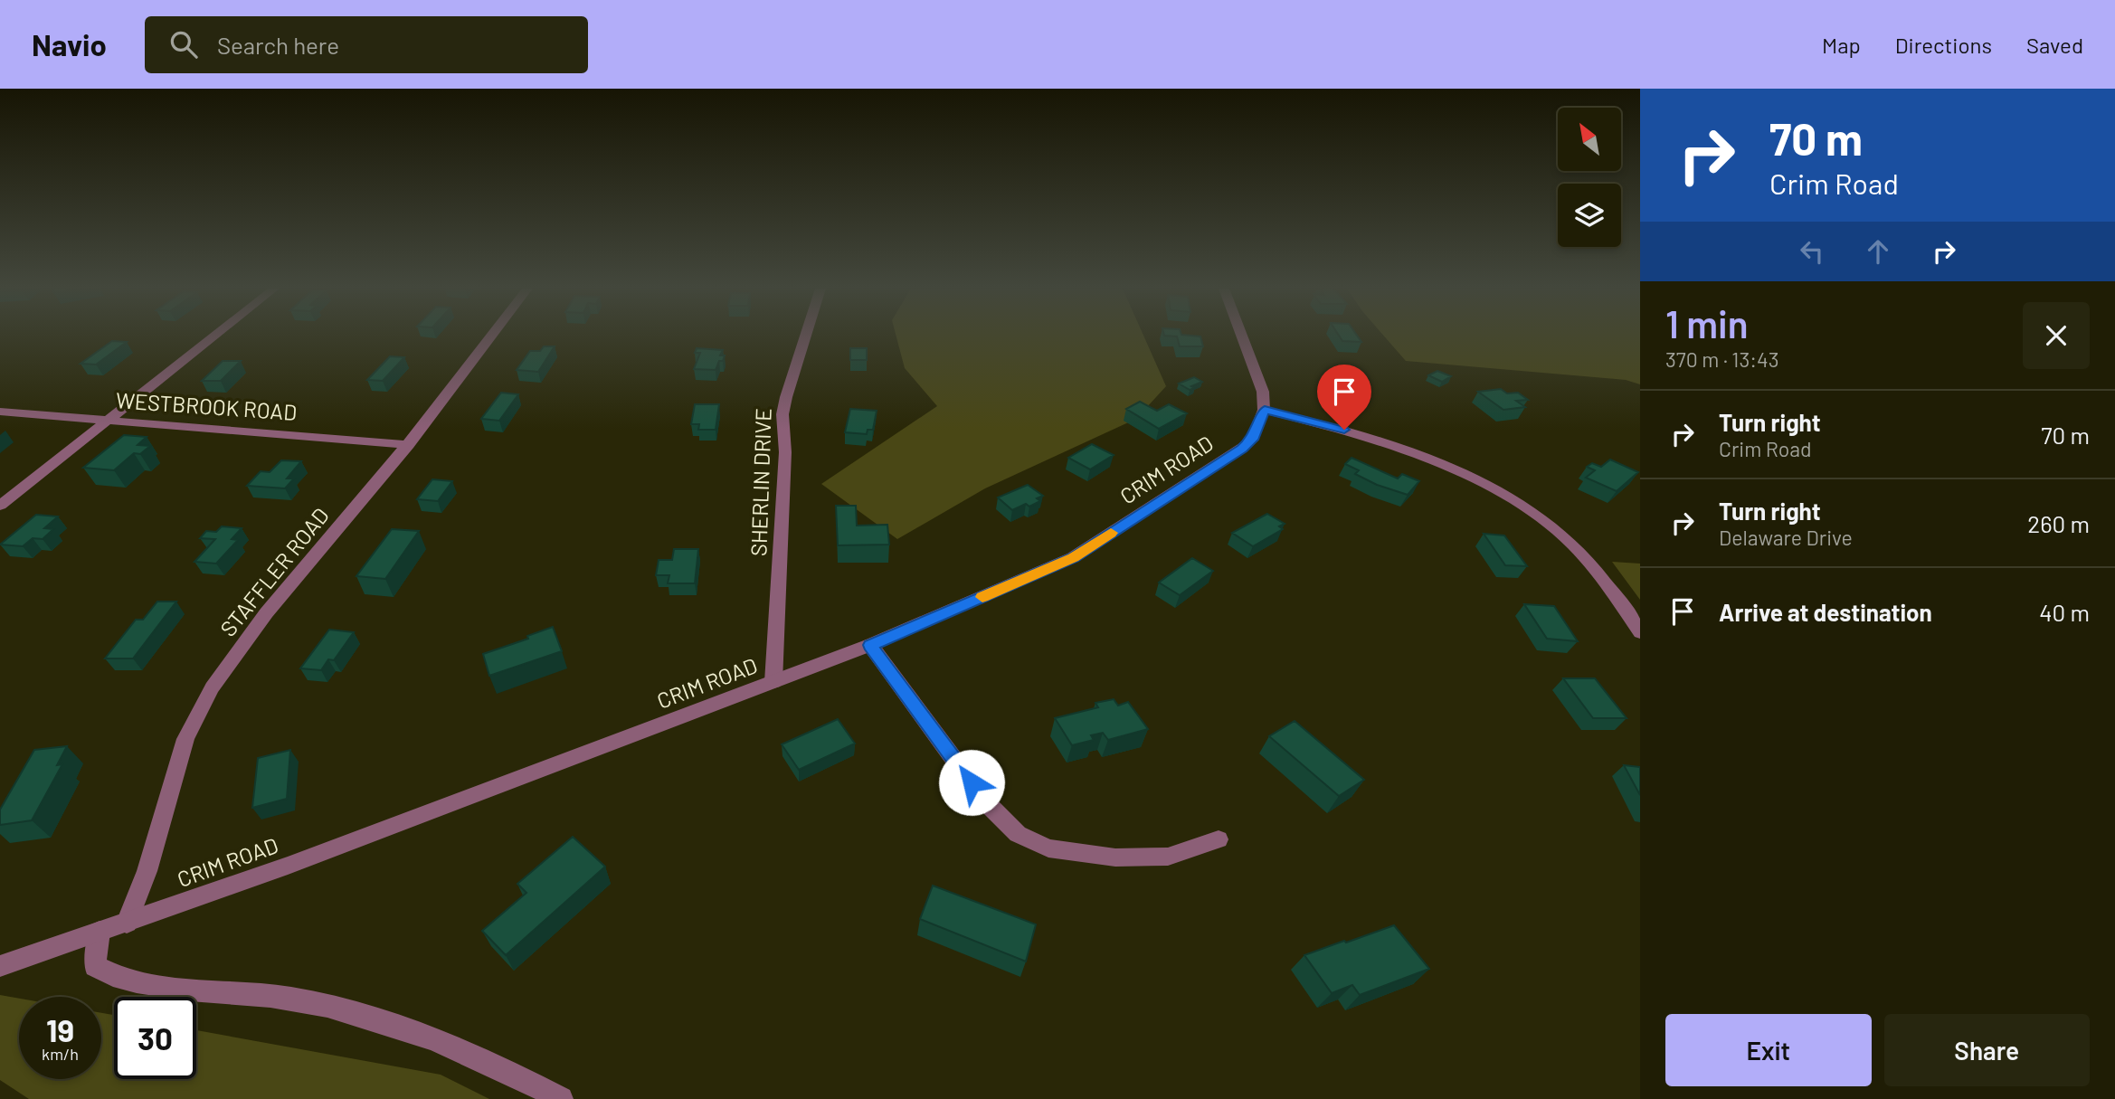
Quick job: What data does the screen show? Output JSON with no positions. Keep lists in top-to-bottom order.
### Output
{
  "streets": {
    "street": [
      "WESTBROOK ROAD",
      "CRIM ROAD",
      "SHERLIN DRIVE",
      "STAFFLER ROAD"
    ]
  },
  "crossings": [
    ["WESTBROOK ROAD", "STAFFLER ROAD"],
    ["CRIM ROAD", "SHERLIN DRIVE"],
    ["CRIM ROAD", "STAFFLER ROAD"]
  ],
  "north": "top left",
  "page": {
    "header": "Navio",
    "search": "Search here",
    "nav": ["Map", "Directions", "Saved"],
    "turn": ["70 m", "Crim Road"],
    "heading": ["1 min", "370 m · 13:43"],
    "list": [
      {
        "name": "Turn right",
        "note": "Crim Road",
        "value": "70 m"
      },
      {
        "name": "Turn right",
        "note": "Delaware Drive",
        "value": "260 m"
      },
      {
        "name": "Arrive at destination",
        "value": "40 m"
      }
    ],
    "speed": "19 km/h",
    "limit": "30",
    "buttons": ["Exit", "Share"]
  }
}
